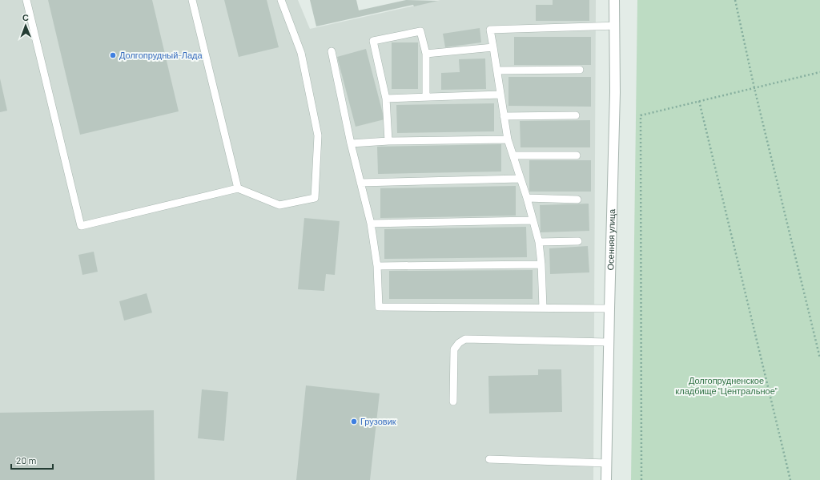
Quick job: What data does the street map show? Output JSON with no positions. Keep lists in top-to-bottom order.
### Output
{
  "streets": {
    "street": ["Осенняя улица"]
  },
  "parks": ["Долгопрудненское кладбище \"Центральное\""],
  "places": ["Долгопрудный-Лада", "Грузовик"],
  "scale_bar": "20 m",
  "north": "top"
}
